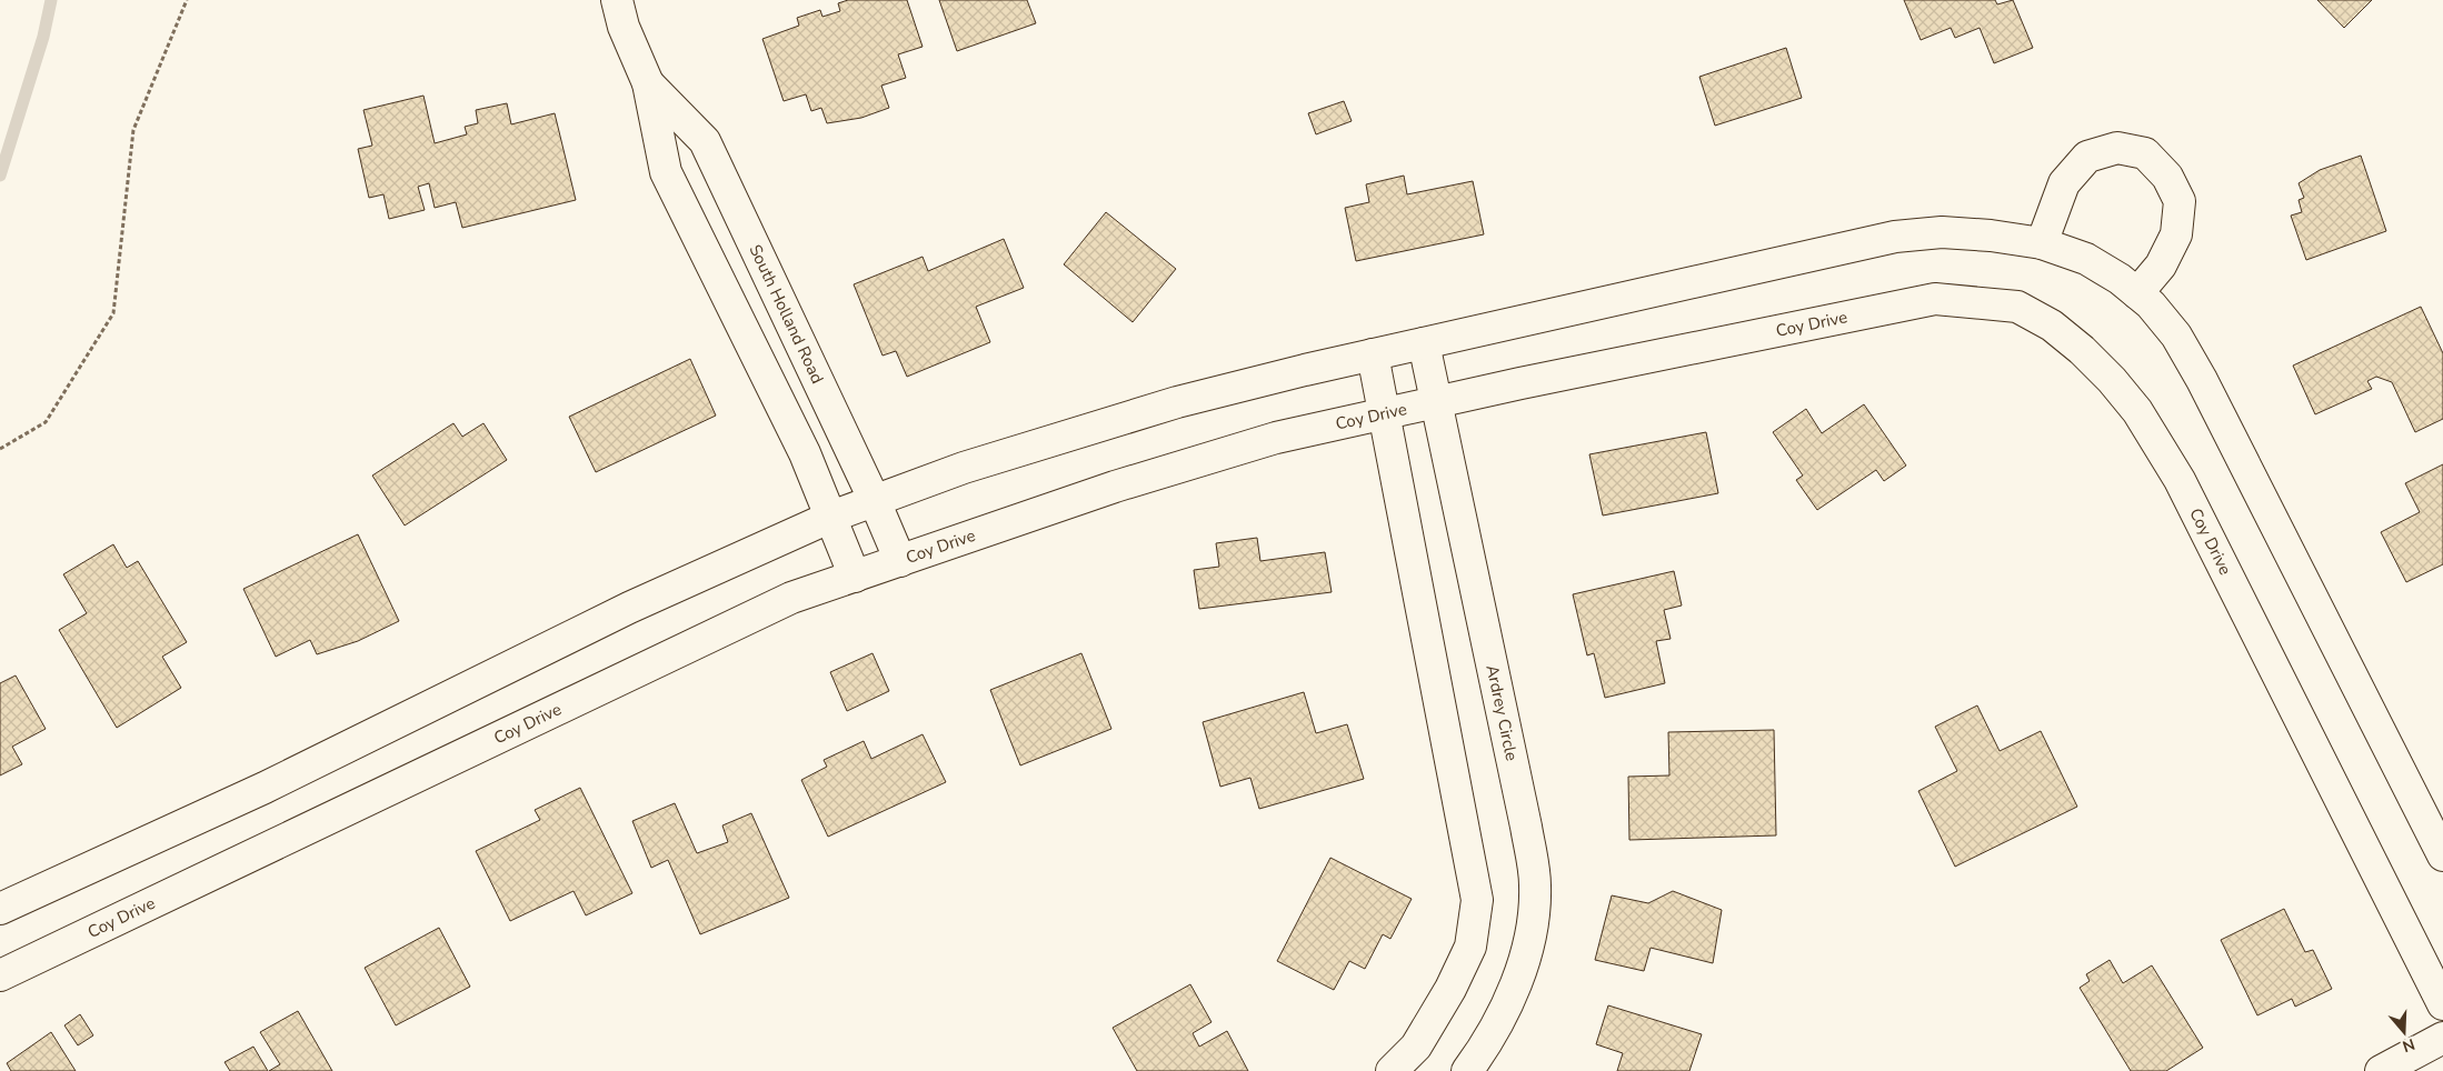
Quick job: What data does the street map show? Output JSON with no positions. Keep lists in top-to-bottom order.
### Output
{
  "streets": {
    "street": ["South Holland Road", "Coy Drive", "Ardrey Circle"]
  },
  "crossings": [
    ["South Holland Road", "Coy Drive"],
    ["Coy Drive", "Ardrey Circle"]
  ],
  "north": "bottom"
}
